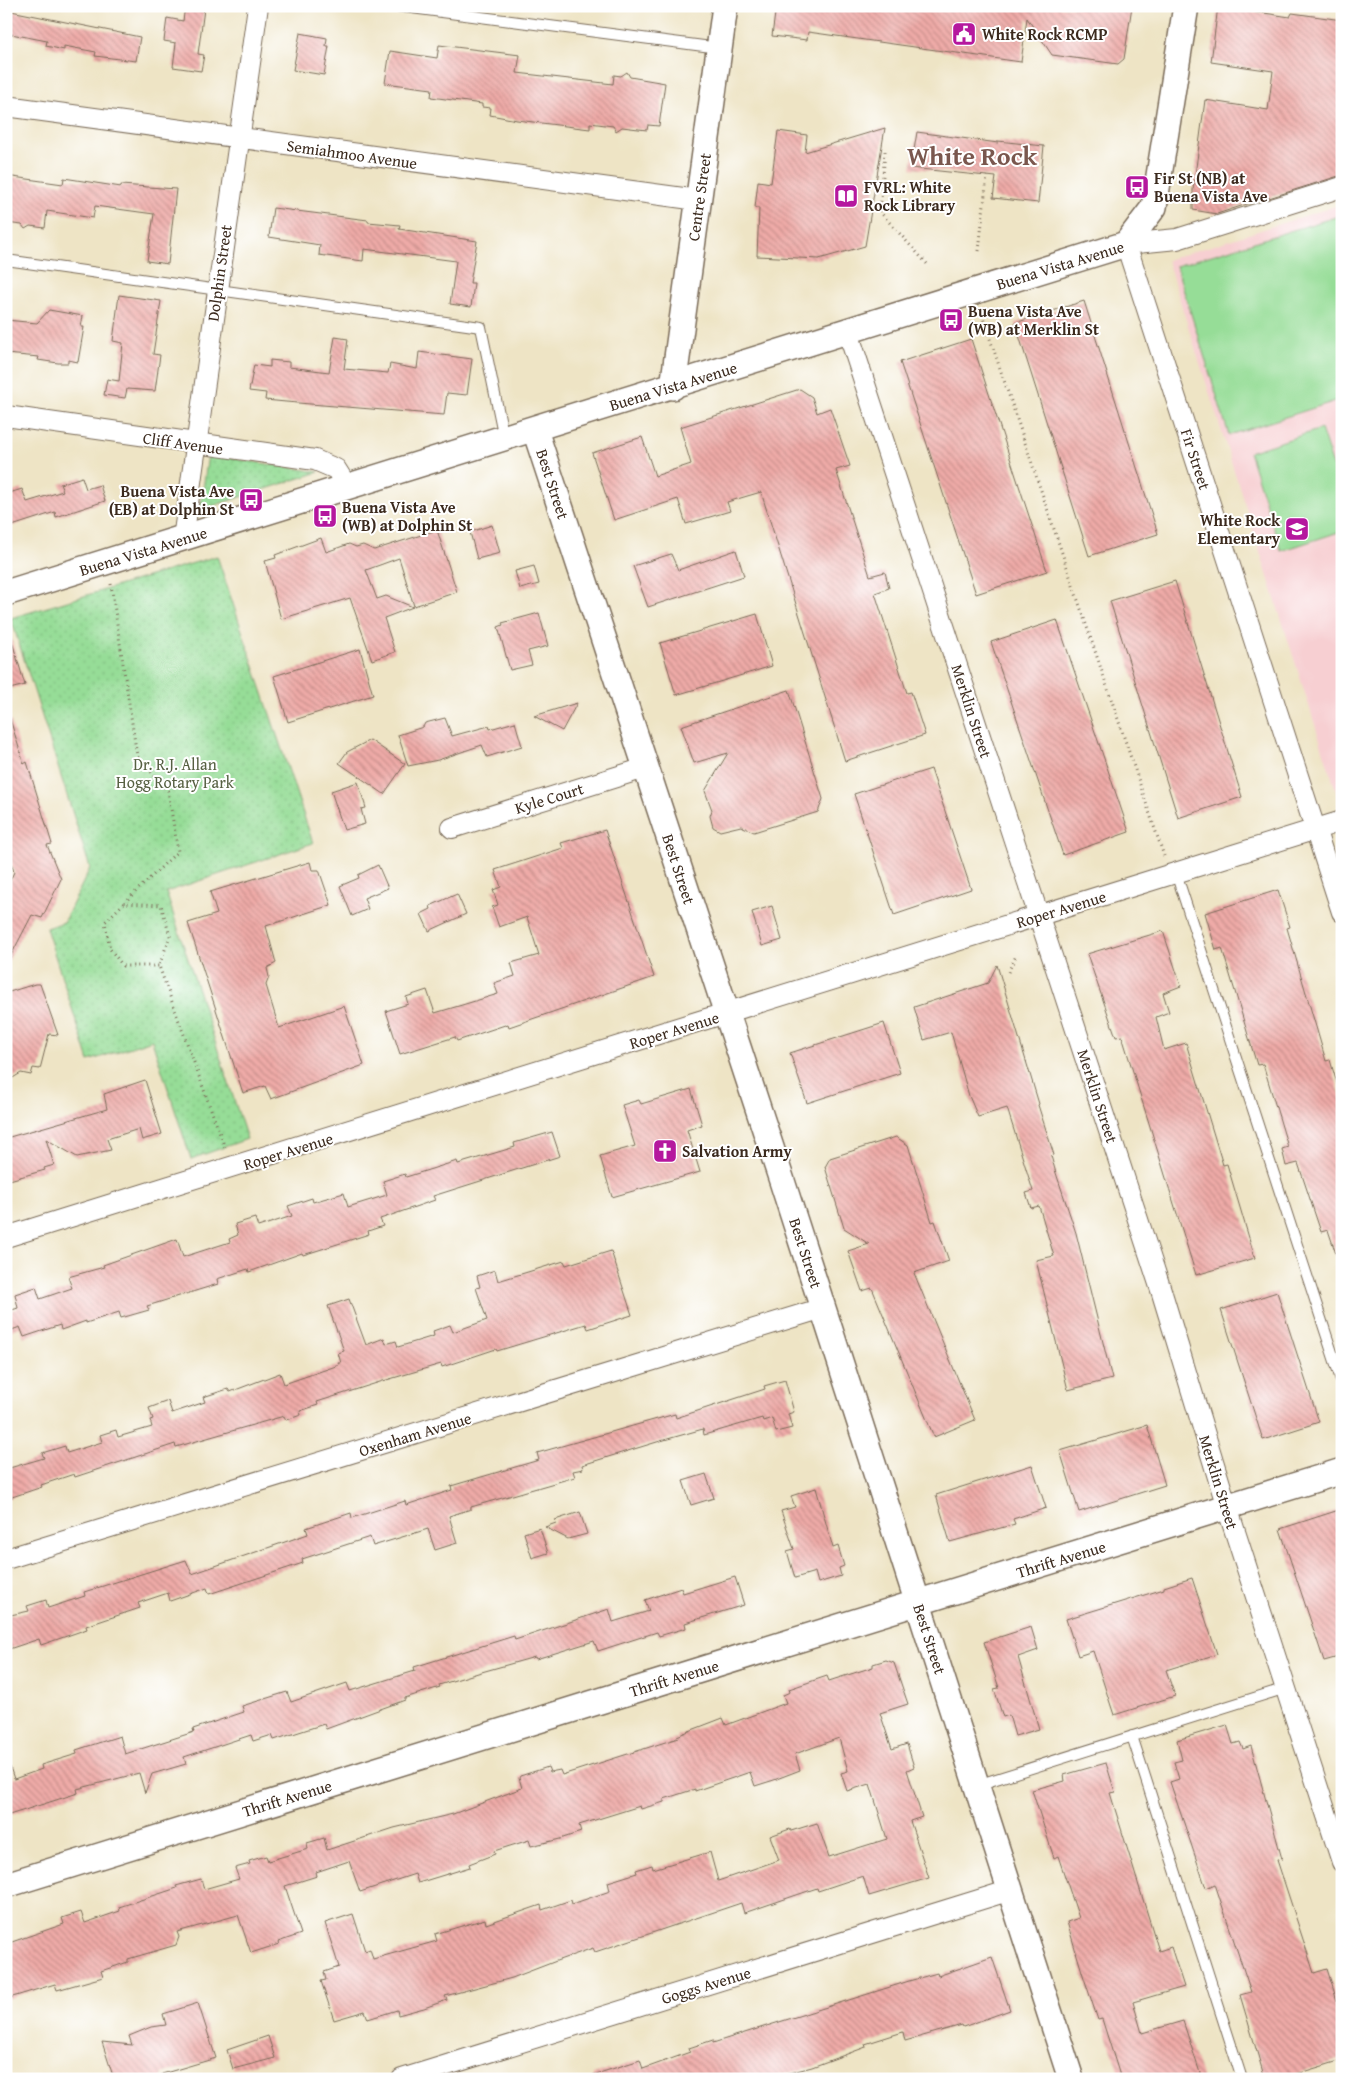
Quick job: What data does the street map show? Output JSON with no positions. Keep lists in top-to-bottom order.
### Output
{
  "streets": {
    "street": [
      "Semiahmoo Avenue",
      "Centre Street",
      "Buena Vista Avenue",
      "Dolphin Street",
      "Cliff Avenue",
      "Fir Street",
      "Best Street",
      "Merklin Street",
      "Kyle Court",
      "Roper Avenue",
      "Oxenham Avenue",
      "Thrift Avenue",
      "Goggs Avenue"
    ]
  },
  "crossings": [
    ["Semiahmoo Avenue", "Centre Street"],
    ["Semiahmoo Avenue", "Dolphin Street"],
    ["Centre Street", "Buena Vista Avenue"],
    ["Buena Vista Avenue", "Dolphin Street"],
    ["Buena Vista Avenue", "Cliff Avenue"],
    ["Buena Vista Avenue", "Fir Street"],
    ["Buena Vista Avenue", "Best Street"],
    ["Buena Vista Avenue", "Merklin Street"],
    ["Dolphin Street", "Cliff Avenue"],
    ["Fir Street", "Roper Avenue"],
    ["Best Street", "Kyle Court"],
    ["Best Street", "Roper Avenue"],
    ["Best Street", "Oxenham Avenue"],
    ["Best Street", "Thrift Avenue"],
    ["Best Street", "Goggs Avenue"],
    ["Merklin Street", "Roper Avenue"],
    ["Merklin Street", "Thrift Avenue"]
  ],
  "districts": ["White Rock"],
  "parks": ["Dr. R.J. Allan Hogg Rotary Park"],
  "places": {
    "public building": ["White Rock RCMP"],
    "bus stop": [
      "Fir St (NB) at Buena Vista Ave",
      "Buena Vista Ave (WB) at Merklin St",
      "Buena Vista Ave (EB) at Dolphin St",
      "Buena Vista Ave (WB) at Dolphin St"
    ],
    "library": ["FVRL: White Rock Library"],
    "school or university": ["White Rock Elementary"],
    "church": ["Salvation Army"]
  }
}
